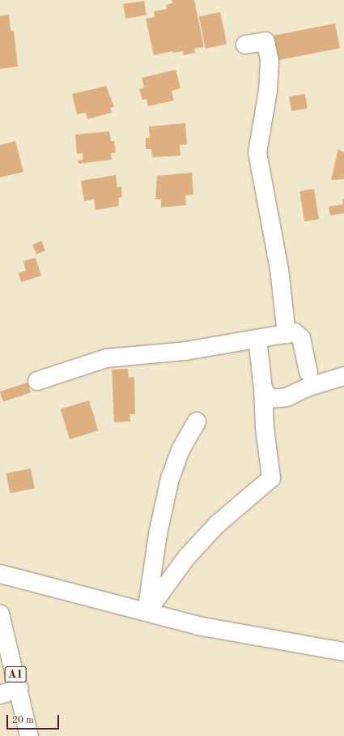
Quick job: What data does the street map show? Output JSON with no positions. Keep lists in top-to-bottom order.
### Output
{
  "streets": {
    "main road": ["A1"]
  },
  "scale_bar": "20 m"
}
